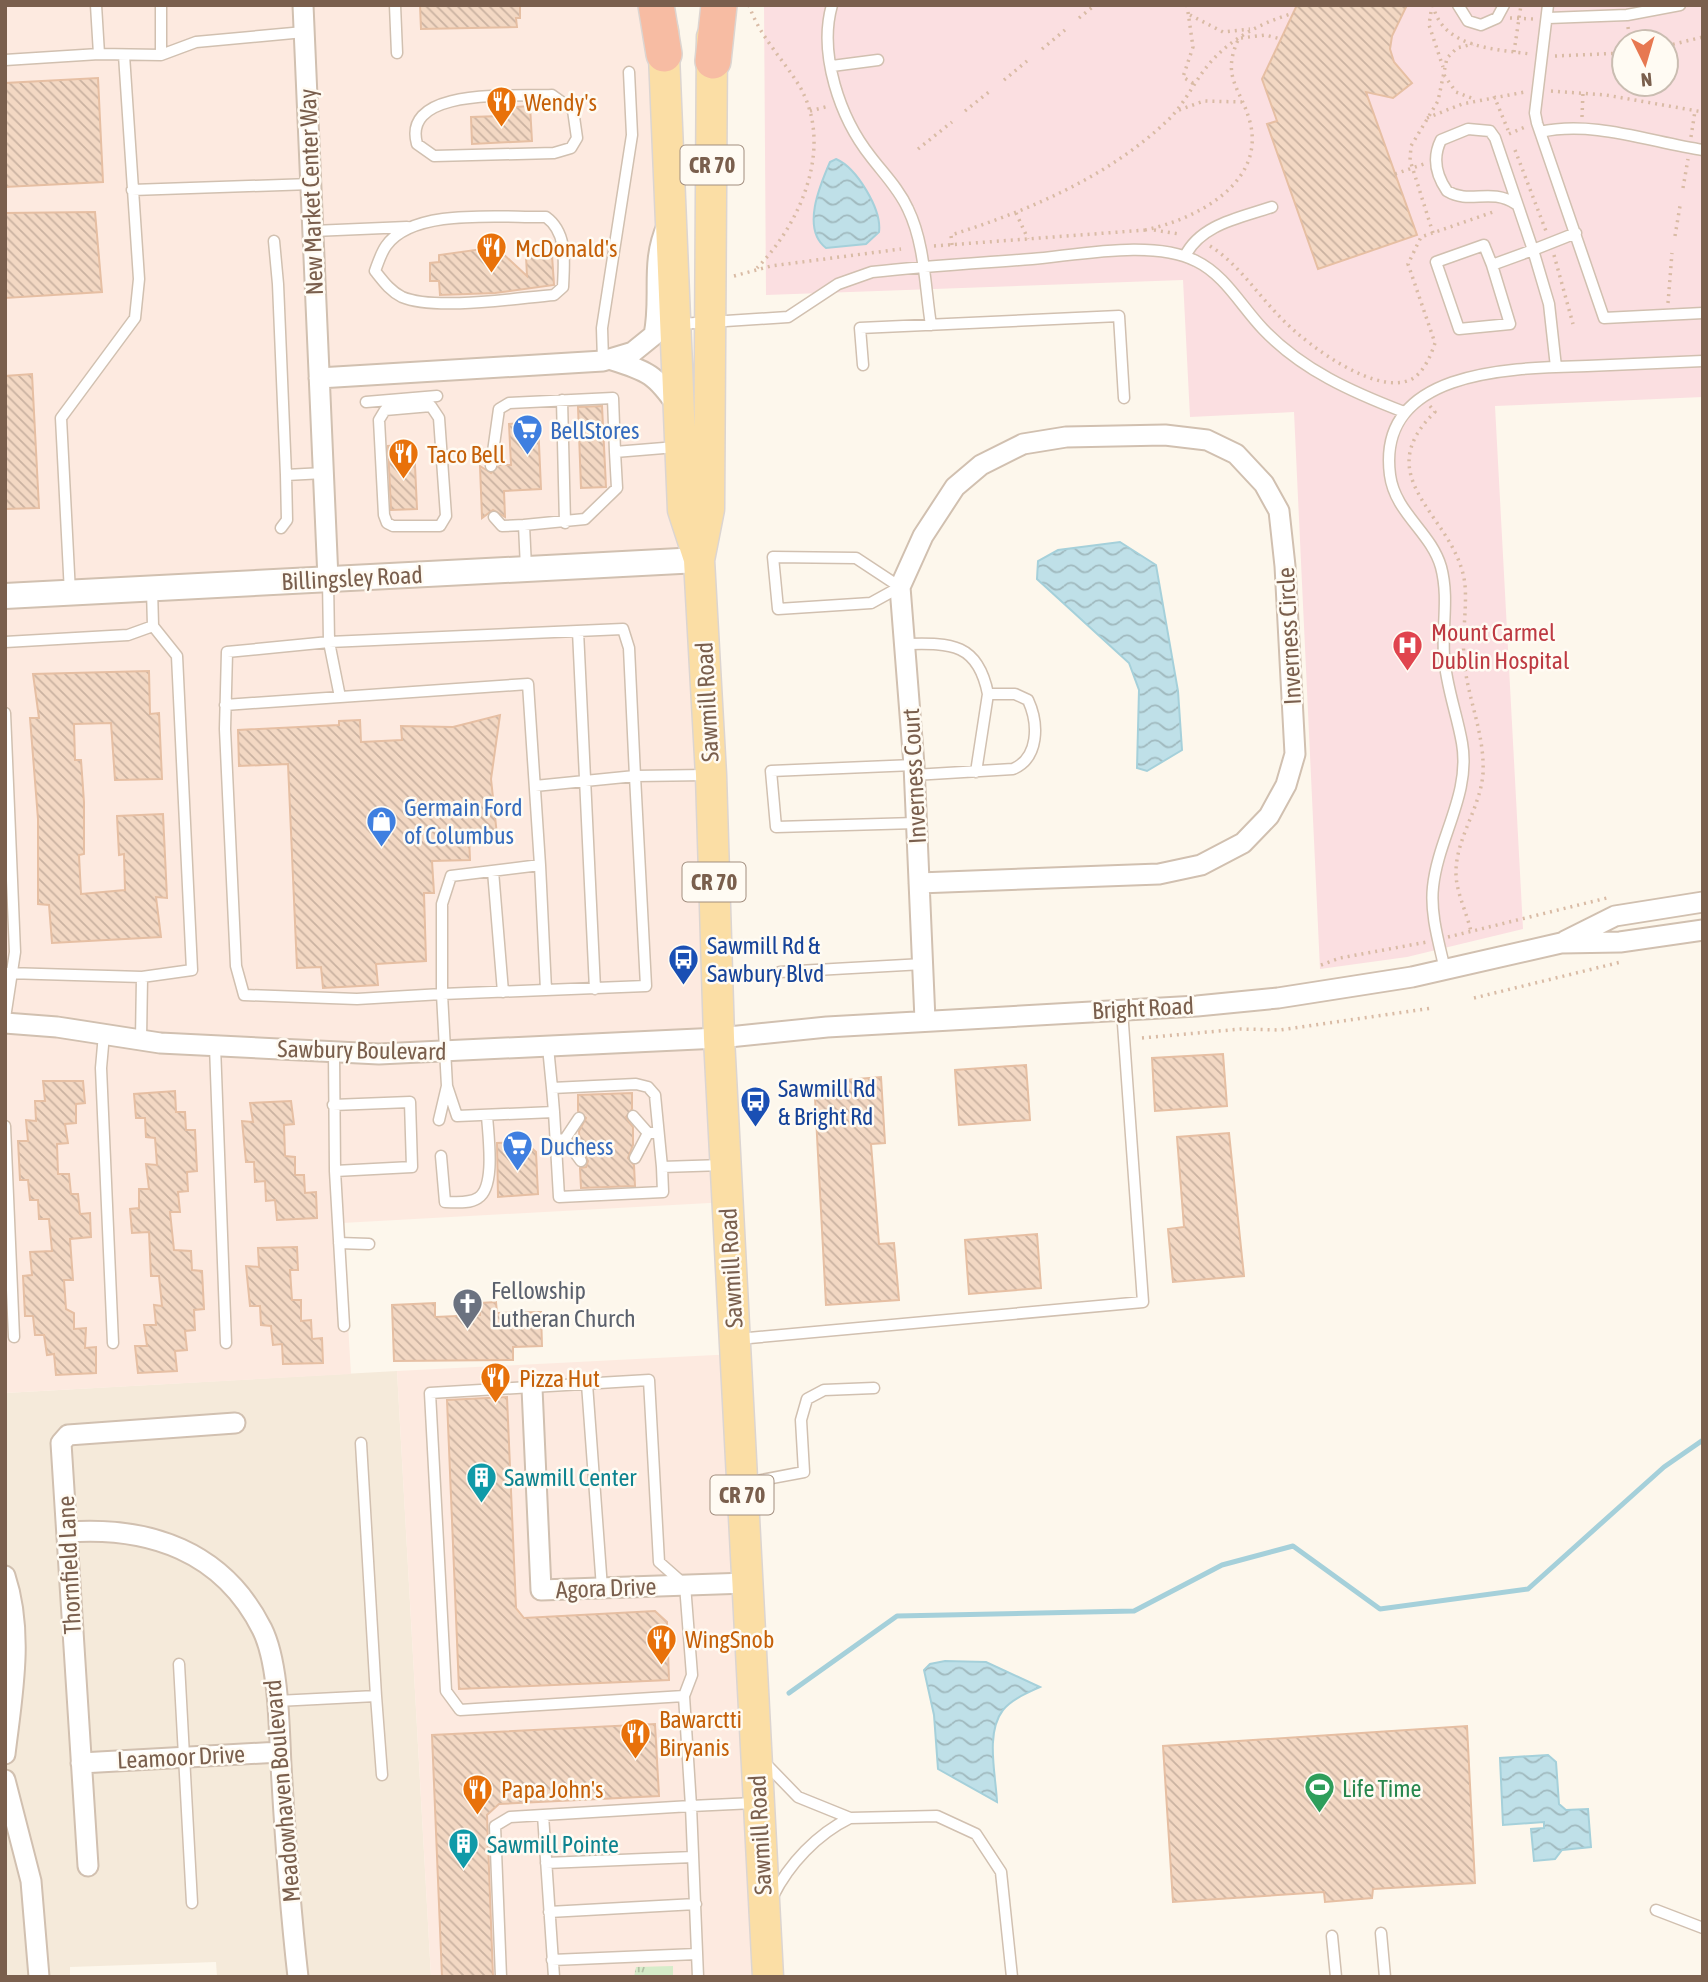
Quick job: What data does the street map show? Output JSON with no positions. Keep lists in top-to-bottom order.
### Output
{
  "streets": {
    "main road": ["CR 70", "Sawmill Road"],
    "street": [
      "New Market Center Way",
      "Billingsley Road",
      "Inverness Circle",
      "Inverness Court",
      "Bright Road",
      "Sawbury Boulevard",
      "Thornfield Lane",
      "Agora Drive",
      "Leamoor Drive",
      "Meadowhaven Boulevard"
    ]
  },
  "crossings": [
    ["New Market Center Way", "Billingsley Road"],
    ["Billingsley Road", "Sawmill Road"],
    ["Inverness Circle", "Inverness Court"],
    ["Sawmill Road", "Bright Road"],
    ["Sawmill Road", "Sawbury Boulevard"],
    ["Sawmill Road", "Agora Drive"],
    ["Inverness Court", "Bright Road"],
    ["Bright Road", "Sawbury Boulevard"],
    ["Thornfield Lane", "Leamoor Drive"],
    ["Thornfield Lane", "Meadowhaven Boulevard"],
    ["Leamoor Drive", "Meadowhaven Boulevard"]
  ],
  "places": {
    "restaurant": [
      "Wendy's",
      "McDonald's",
      "Taco Bell",
      "Pizza Hut",
      "WingSnob",
      "Bawarctti Biryanis",
      "Papa John's"
    ],
    "supermarket": ["BellStores", "Duchess"],
    "hospital": ["Mount Carmel Dublin Hospital"],
    "shop": ["Germain Ford of Columbus"],
    "bus stop": ["Sawmill Rd & Sawbury Blvd", "Sawmill Rd & Bright Rd"],
    "church": ["Fellowship Lutheran Church"],
    "building": ["Sawmill Center", "Sawmill Pointe"],
    "sports": ["Life Time"]
  },
  "north": "bottom"
}
